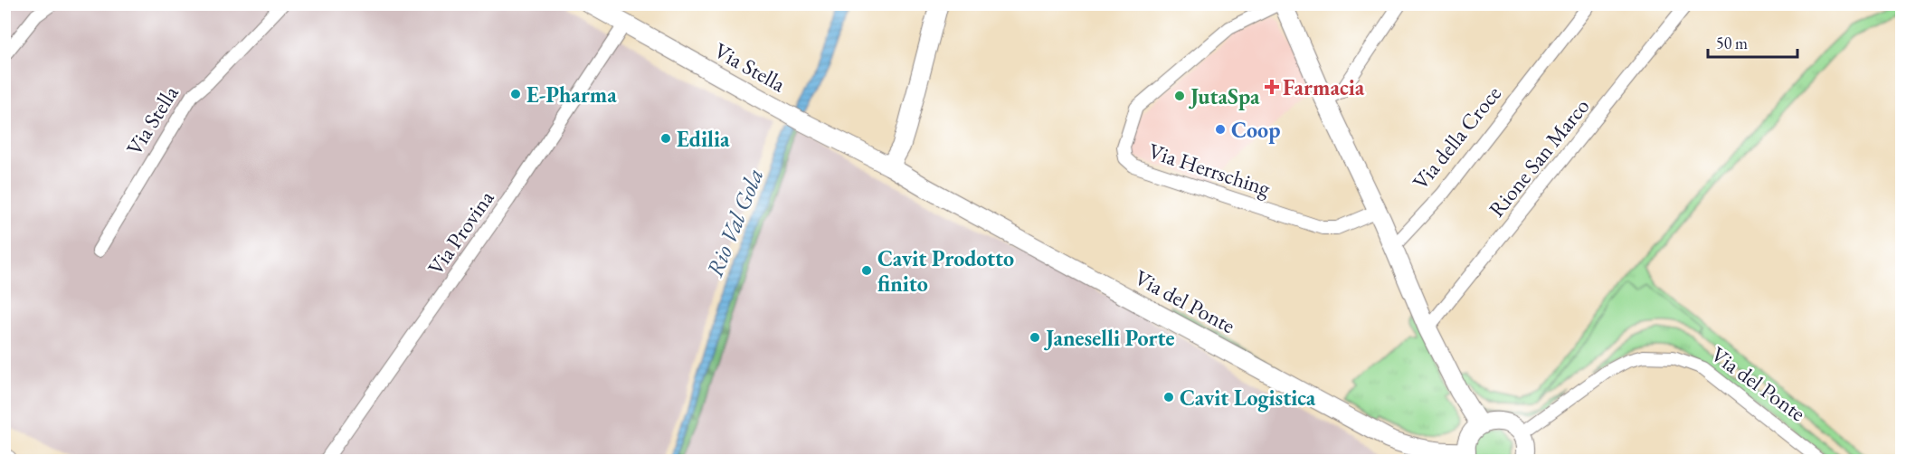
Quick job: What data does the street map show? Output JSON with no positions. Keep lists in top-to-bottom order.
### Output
{
  "streets": {
    "street": [
      "Via Stella",
      "Via della Croce",
      "Rione San Marco",
      "Via Herrsching",
      "Via Provina",
      "Via del Ponte"
    ]
  },
  "crossings": [
    ["Via Stella", "Via Provina"],
    ["Via Stella", "Via del Ponte"]
  ],
  "water": ["Rio Val Gola"],
  "places": {
    "health": ["Farmacia"],
    "other": [
      "E-Pharma",
      "JutaSpa",
      "Coop",
      "Edilia",
      "Cavit Prodotto finito",
      "Janeselli Porte",
      "Cavit Logistica"
    ]
  },
  "scale_bar": "50 m"
}
